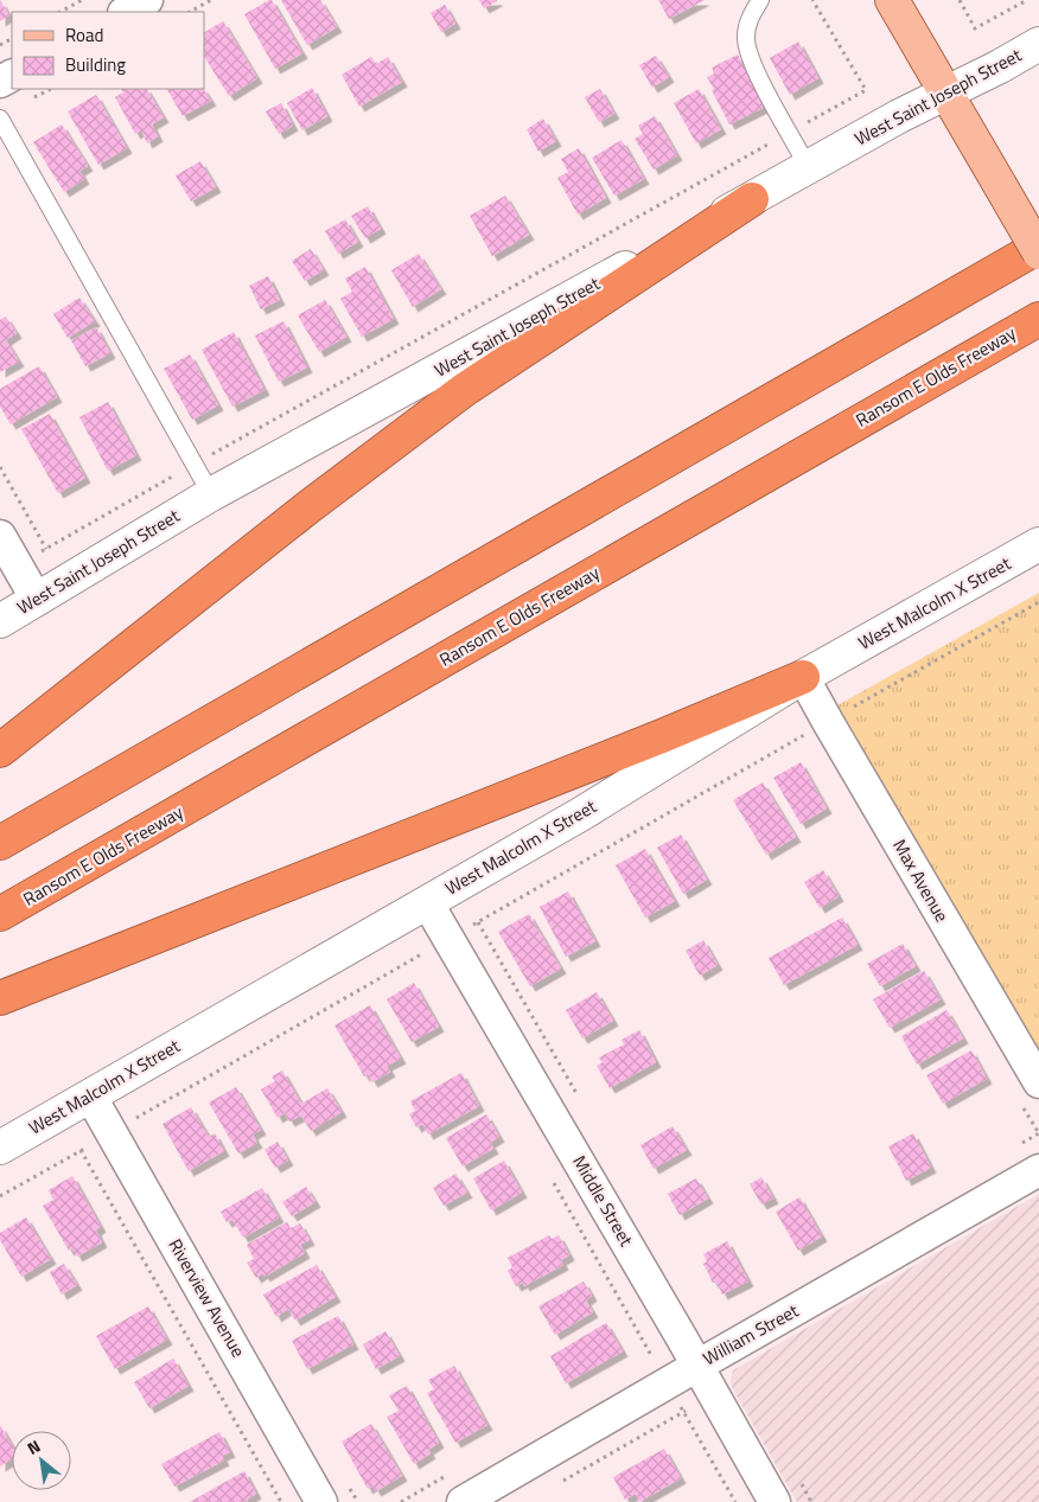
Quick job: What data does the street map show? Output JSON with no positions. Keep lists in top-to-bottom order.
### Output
{
  "streets": {
    "highway": ["Ransom E Olds Freeway"],
    "main road": ["West Saint Joseph Street", "West Malcolm X Street"],
    "street": [
      "Max Avenue",
      "Middle Street",
      "Riverview Avenue",
      "William Street"
    ]
  },
  "crossings": [
    ["West Malcolm X Street", "Max Avenue"],
    ["West Malcolm X Street", "Middle Street"],
    ["West Malcolm X Street", "Riverview Avenue"],
    ["Middle Street", "William Street"]
  ],
  "legend": ["Road", "Building"],
  "north": "top left"
}
